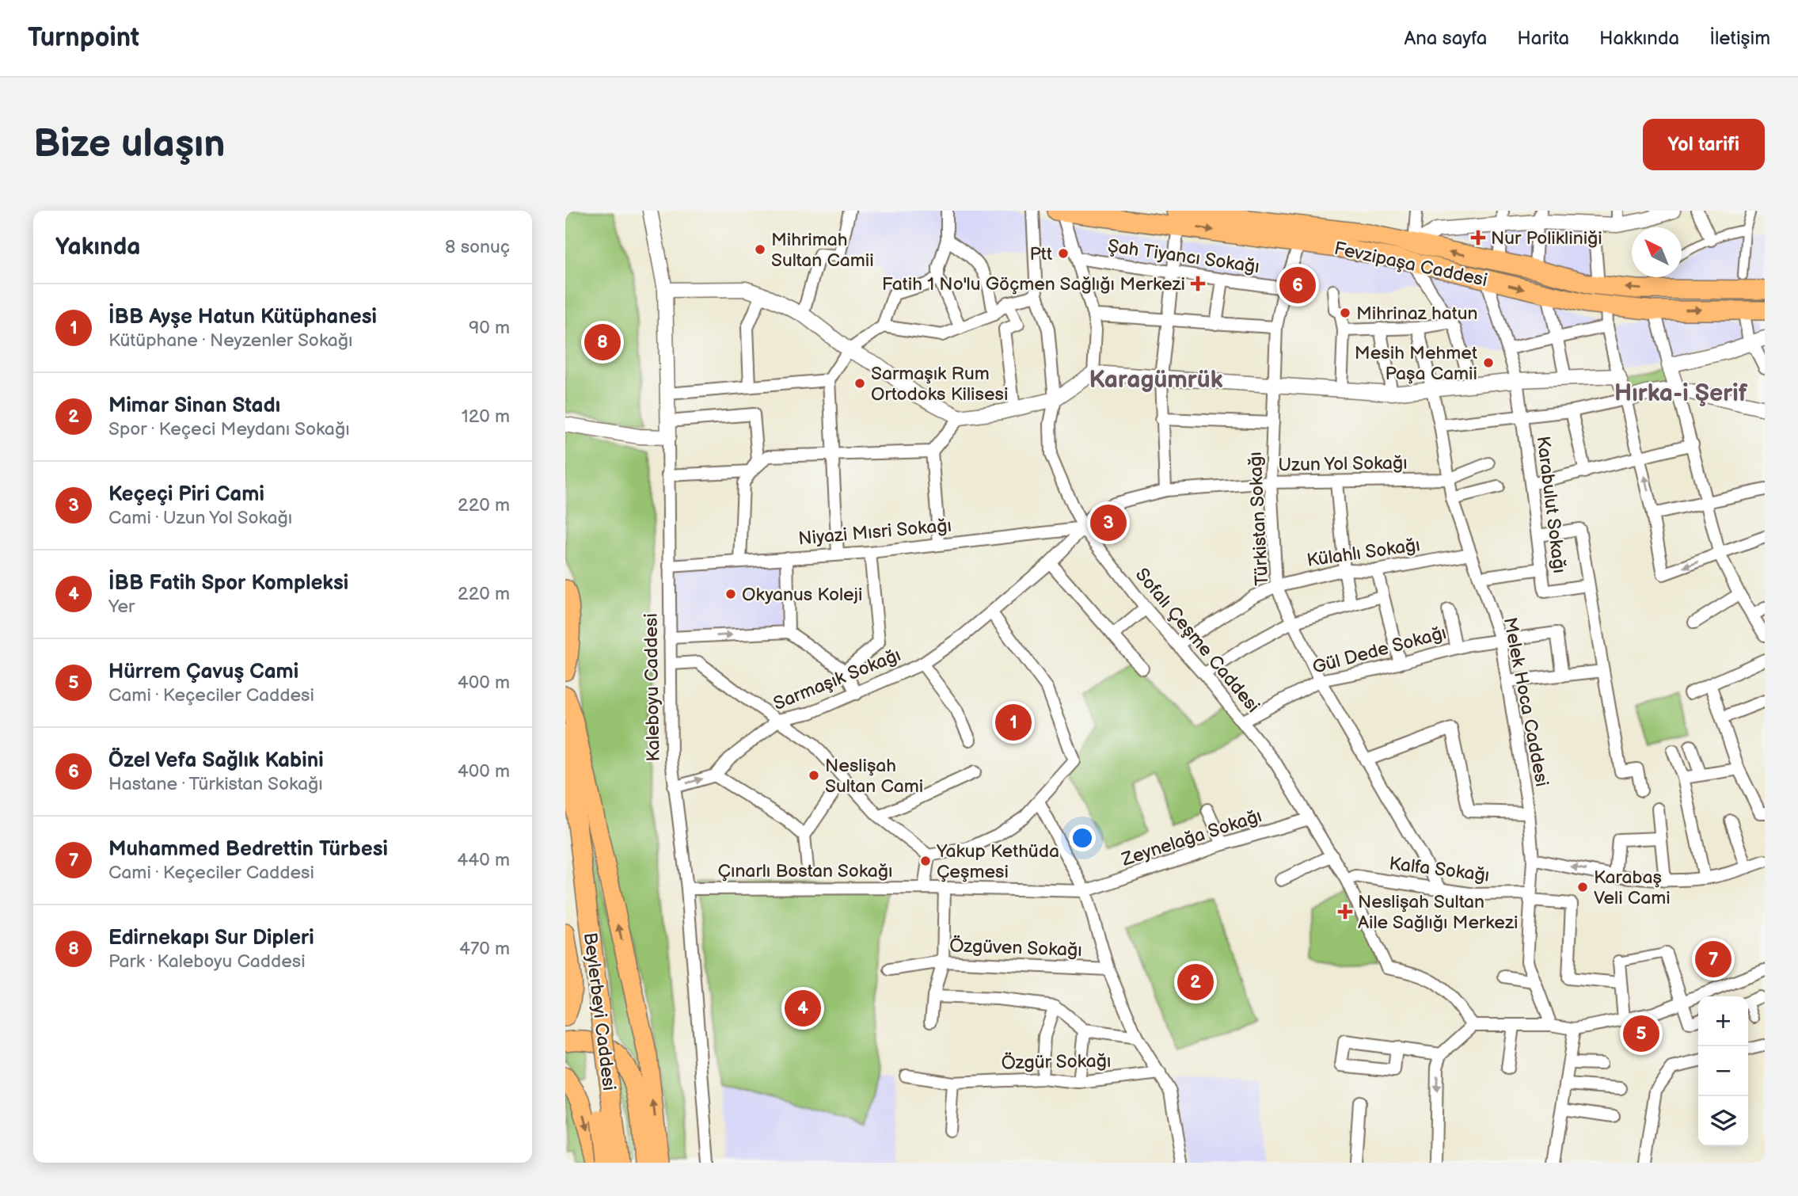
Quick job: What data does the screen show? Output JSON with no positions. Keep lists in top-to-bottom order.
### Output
{
  "streets": {
    "main road": ["Fevzipaşa Caddesi", "Beylerbeyi Caddesi"],
    "street": [
      "Şah Tiyancı Sokağı",
      "Uzun Yol Sokağı",
      "Karabulut Sokağı",
      "Türkistan Sokağı",
      "Niyazi Mısri Sokağı",
      "Külahlı Sokağı",
      "Sofalı Çeşme Caddesi",
      "Gül Dede Sokağı",
      "Sarmaşık Sokağı",
      "Kaleboyu Caddesi",
      "Melek Hoca Caddesi",
      "Zeynelağa Sokağı",
      "Kalfa Sokağı",
      "Çınarlı Bostan Sokağı",
      "Özgüven Sokağı",
      "Özgür Sokağı"
    ]
  },
  "crossings": [
    ["Şah Tiyancı Sokağı", "Türkistan Sokağı"],
    ["Fevzipaşa Caddesi", "Karabulut Sokağı"],
    ["Fevzipaşa Caddesi", "Türkistan Sokağı"],
    ["Uzun Yol Sokağı", "Türkistan Sokağı"],
    ["Uzun Yol Sokağı", "Niyazi Mısri Sokağı"],
    ["Uzun Yol Sokağı", "Sofalı Çeşme Caddesi"],
    ["Uzun Yol Sokağı", "Sarmaşık Sokağı"],
    ["Uzun Yol Sokağı", "Melek Hoca Caddesi"],
    ["Türkistan Sokağı", "Külahlı Sokağı"],
    ["Türkistan Sokağı", "Gül Dede Sokağı"],
    ["Türkistan Sokağı", "Kalfa Sokağı"],
    ["Niyazi Mısri Sokağı", "Sofalı Çeşme Caddesi"],
    ["Niyazi Mısri Sokağı", "Sarmaşık Sokağı"],
    ["Niyazi Mısri Sokağı", "Kaleboyu Caddesi"],
    ["Külahlı Sokağı", "Sofalı Çeşme Caddesi"],
    ["Külahlı Sokağı", "Melek Hoca Caddesi"],
    ["Sofalı Çeşme Caddesi", "Gül Dede Sokağı"],
    ["Sofalı Çeşme Caddesi", "Sarmaşık Sokağı"],
    ["Sofalı Çeşme Caddesi", "Zeynelağa Sokağı"],
    ["Sofalı Çeşme Caddesi", "Kalfa Sokağı"],
    ["Gül Dede Sokağı", "Melek Hoca Caddesi"],
    ["Kaleboyu Caddesi", "Çınarlı Bostan Sokağı"],
    ["Melek Hoca Caddesi", "Kalfa Sokağı"],
    ["Zeynelağa Sokağı", "Çınarlı Bostan Sokağı"]
  ],
  "districts": ["Karagümrük", "Hırka-i Şerif"],
  "places": {
    "health": ["Nur Polikliniği", "Fatih 1 No'lu Göçmen Sağlığı Merkezi", "Neslişah Sultan Aile Sağlığı Merkezi"],
    "other": [
      "Mihrimah Sultan Camii",
      "Ptt",
      "Mihrinaz hatun",
      "Mesih Mehmet Paşa Camii",
      "Sarmaşık Rum Ortodoks Kilisesi",
      "Okyanus Koleji",
      "Neslişah Sultan Cami",
      "Yakup Kethüda Çeşmesi",
      "Karabaş Veli Cami"
    ]
  },
  "north": "top left",
  "page": {
    "header": "Turnpoint",
    "nav": [
      "Ana sayfa",
      "Harita",
      "Hakkında",
      "İletişim"
    ],
    "buttons": "Yol tarifi",
    "title": "Bize ulaşın",
    "heading": ["Yakında", "8 sonuç"],
    "pins": [
      "6",
      "8",
      "3",
      "1",
      "7",
      "2",
      "4",
      "5"
    ],
    "list": [
      {
        "mark": "1",
        "name": "İBB Ayşe Hatun Kütüphanesi",
        "note": "Kütüphane · Neyzenler Sokağı",
        "value": "90 m"
      },
      {
        "mark": "2",
        "name": "Mimar Sinan Stadı",
        "note": "Spor · Keçeci Meydanı Sokağı",
        "value": "120 m"
      },
      {
        "mark": "3",
        "name": "Keçeçi Piri Cami",
        "note": "Cami · Uzun Yol Sokağı",
        "value": "220 m"
      },
      {
        "mark": "4",
        "name": "İBB Fatih Spor Kompleksi",
        "note": "Yer",
        "value": "220 m"
      },
      {
        "mark": "5",
        "name": "Hürrem Çavuş Cami",
        "note": "Cami · Keçeciler Caddesi",
        "value": "400 m"
      },
      {
        "mark": "6",
        "name": "Özel Vefa Sağlık Kabini",
        "note": "Hastane · Türkistan Sokağı",
        "value": "400 m"
      },
      {
        "mark": "7",
        "name": "Muhammed Bedrettin Türbesi",
        "note": "Cami · Keçeciler Caddesi",
        "value": "440 m"
      },
      {
        "mark": "8",
        "name": "Edirnekapı Sur Dipleri",
        "note": "Park · Kaleboyu Caddesi",
        "value": "470 m"
      }
    ],
    "map_buttons": ["+", "−"]
  }
}
